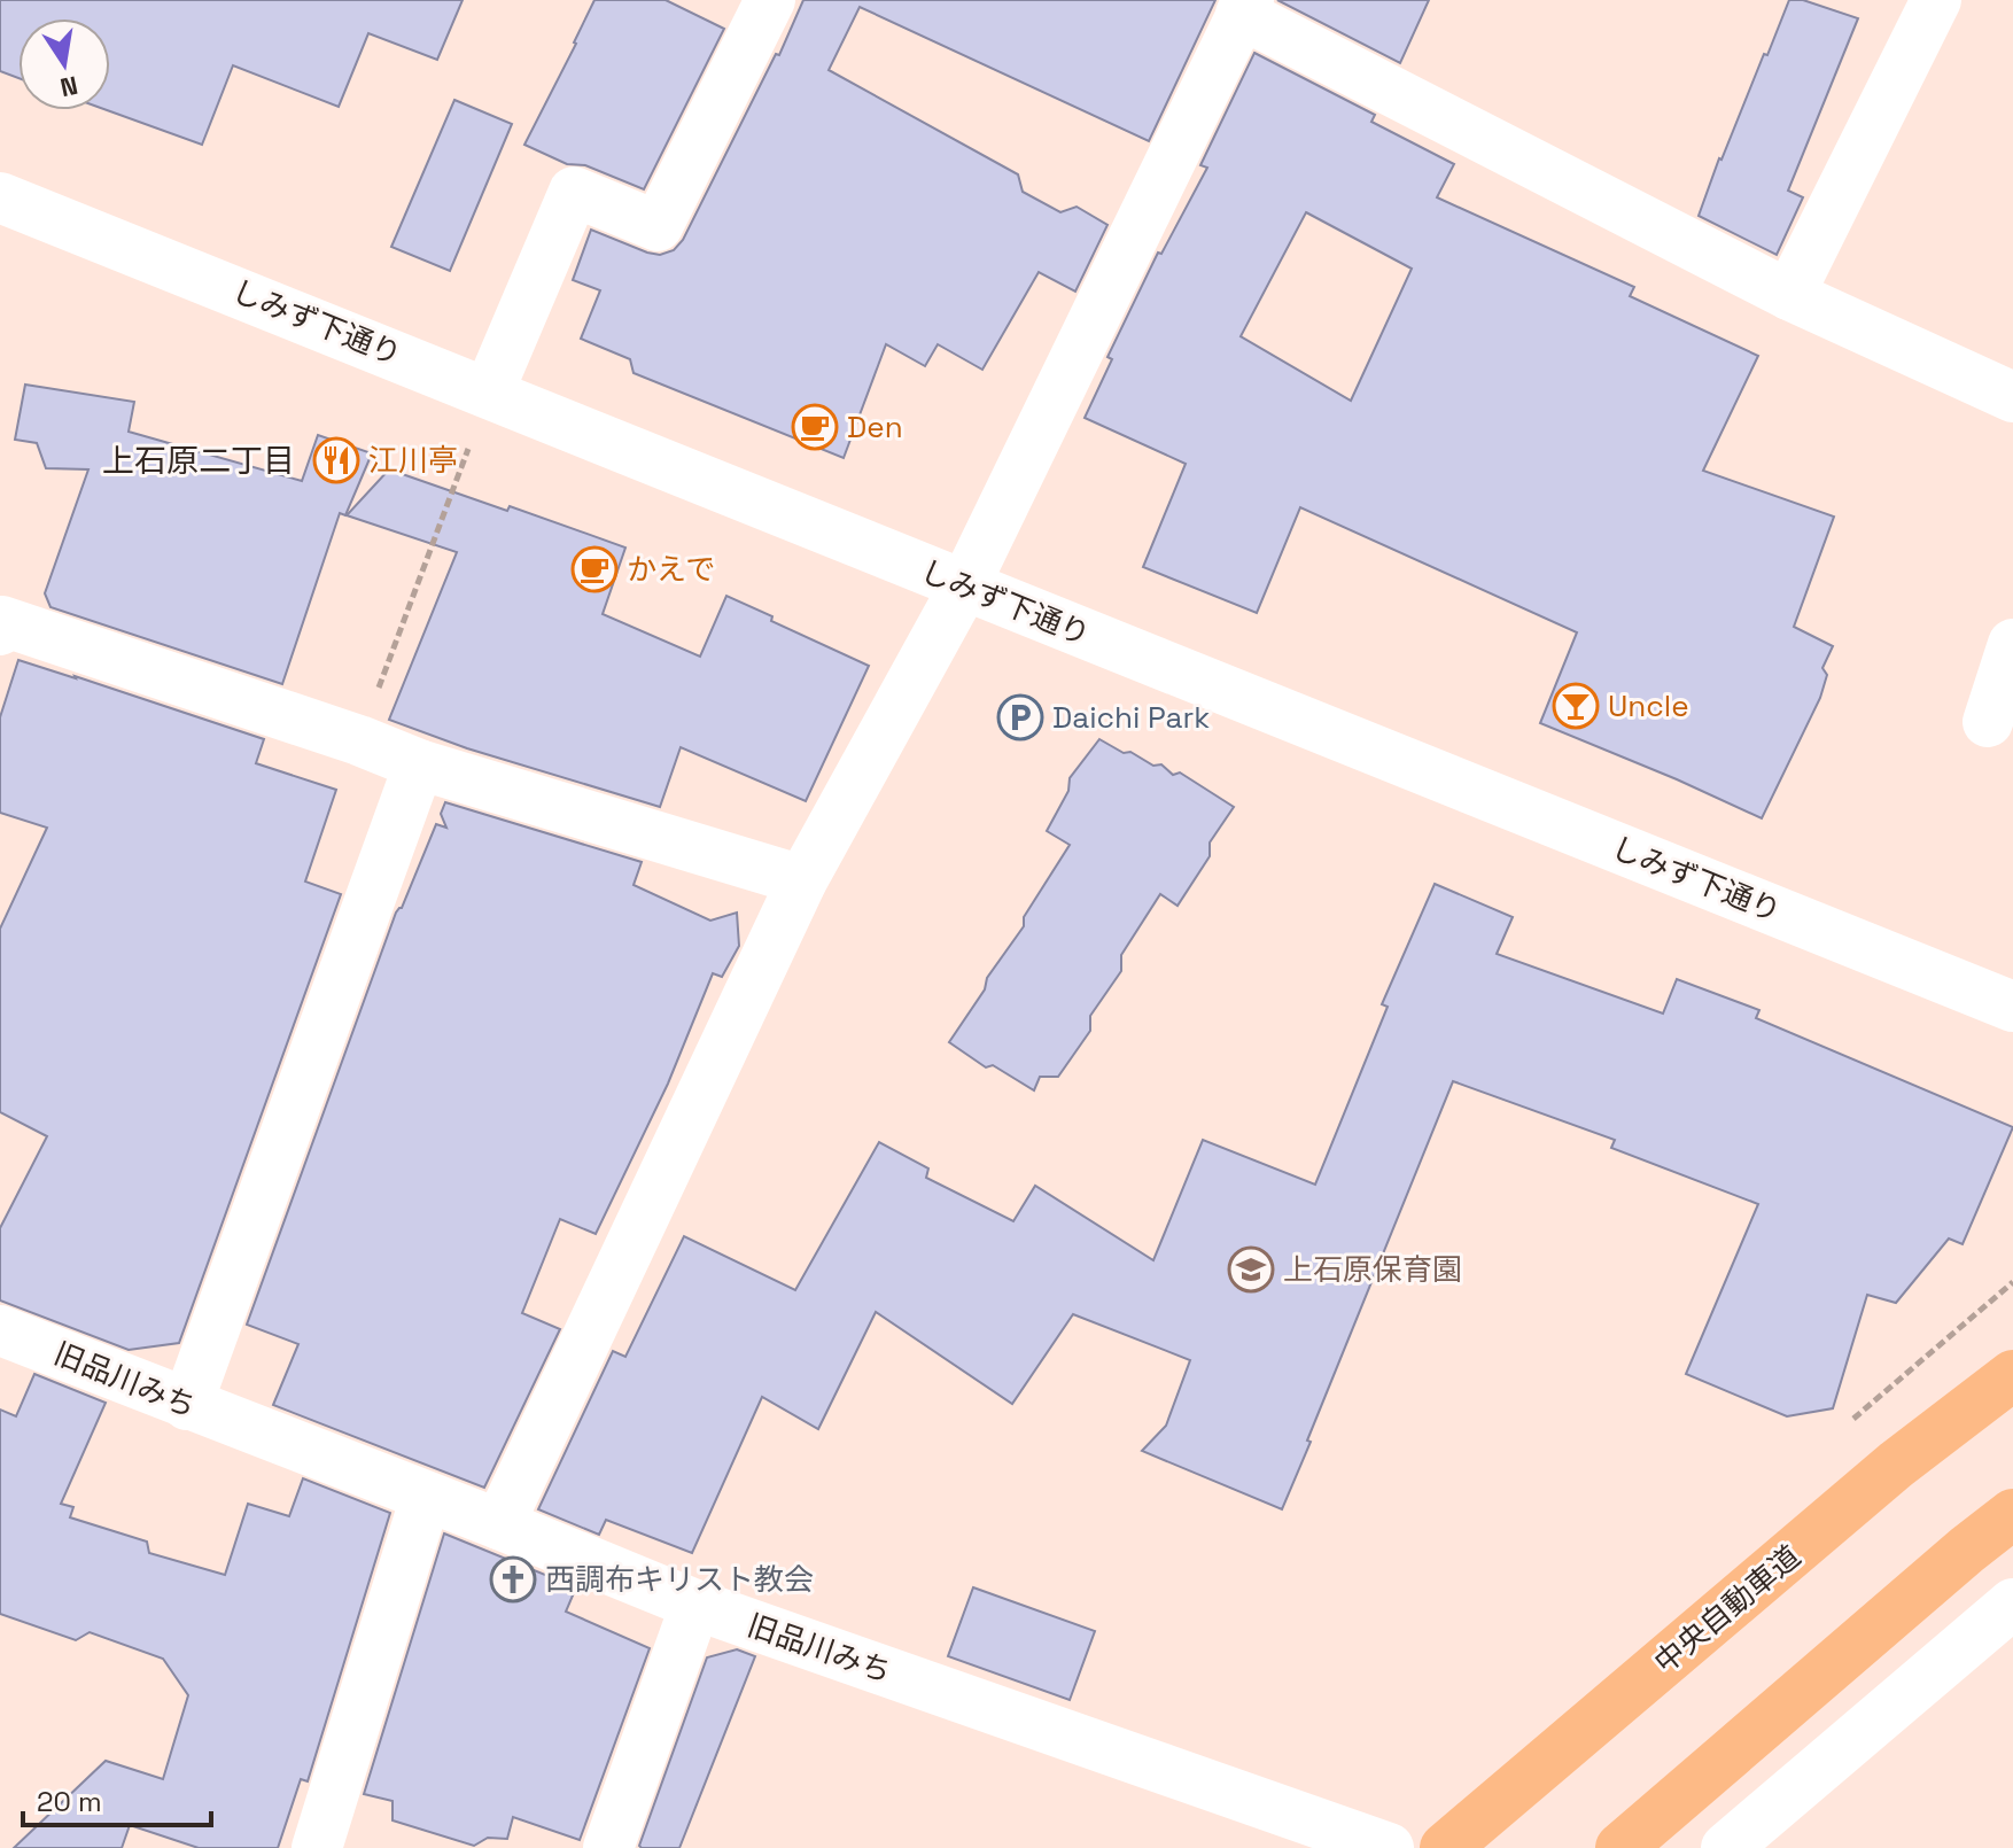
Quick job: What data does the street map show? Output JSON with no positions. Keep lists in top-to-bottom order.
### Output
{
  "streets": {
    "highway": ["中央自動車道"],
    "street": ["しみず下通り", "旧品川みち"]
  },
  "districts": ["上石原二丁目"],
  "places": {
    "cafe": ["Den", "かえで"],
    "restaurant": ["江川亭"],
    "bar": ["Uncle"],
    "parking": ["Daichi Park"],
    "school or university": ["上石原保育園"],
    "church": ["西調布キリスト教会"]
  },
  "scale_bar": "20 m",
  "north": "bottom"
}
